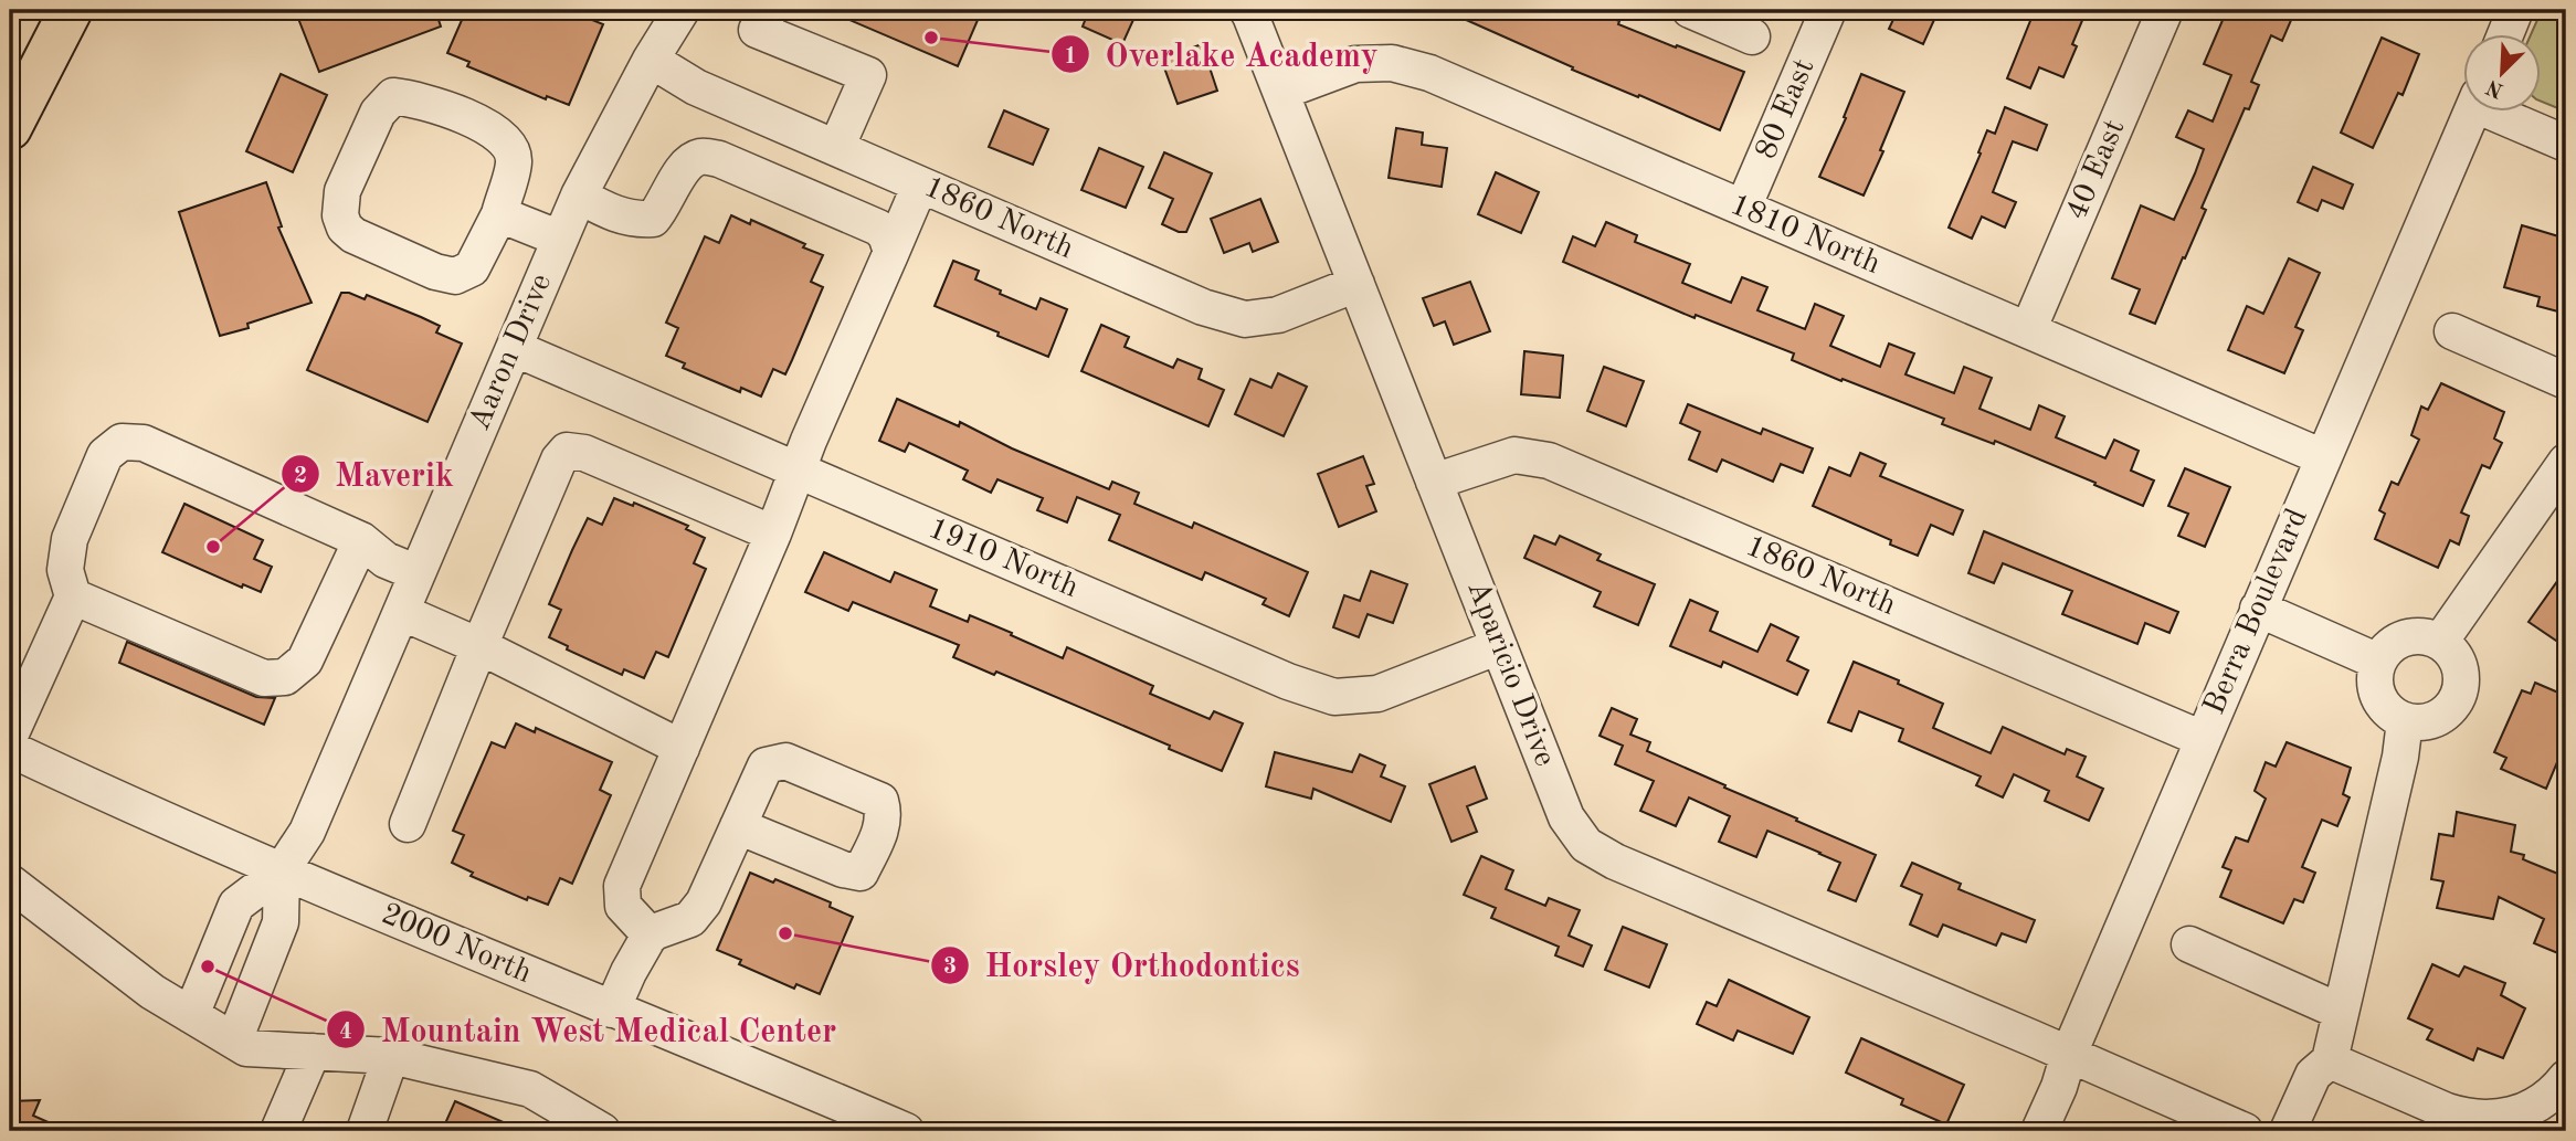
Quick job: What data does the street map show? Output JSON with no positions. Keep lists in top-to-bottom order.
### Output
{
  "streets": {
    "street": [
      "80 East",
      "40 East",
      "1860 North",
      "1810 North",
      "Aaron Drive",
      "1910 North",
      "Berra Boulevard",
      "Aparicio Drive",
      "2000 North"
    ]
  },
  "crossings": [
    ["80 East", "1810 North"],
    ["40 East", "1810 North"],
    ["1860 North", "Aaron Drive"],
    ["1860 North", "Berra Boulevard"],
    ["1860 North", "Aparicio Drive"],
    ["1810 North", "Berra Boulevard"],
    ["1810 North", "Aparicio Drive"],
    ["Aaron Drive", "1910 North"],
    ["Aaron Drive", "2000 North"],
    ["1910 North", "Aparicio Drive"],
    ["Berra Boulevard", "Aparicio Drive"]
  ],
  "places": [
    "Overlake Academy",
    "Maverik",
    "Horsley Orthodontics",
    "Mountain West Medical Center"
  ],
  "north": "bottom left"
}
